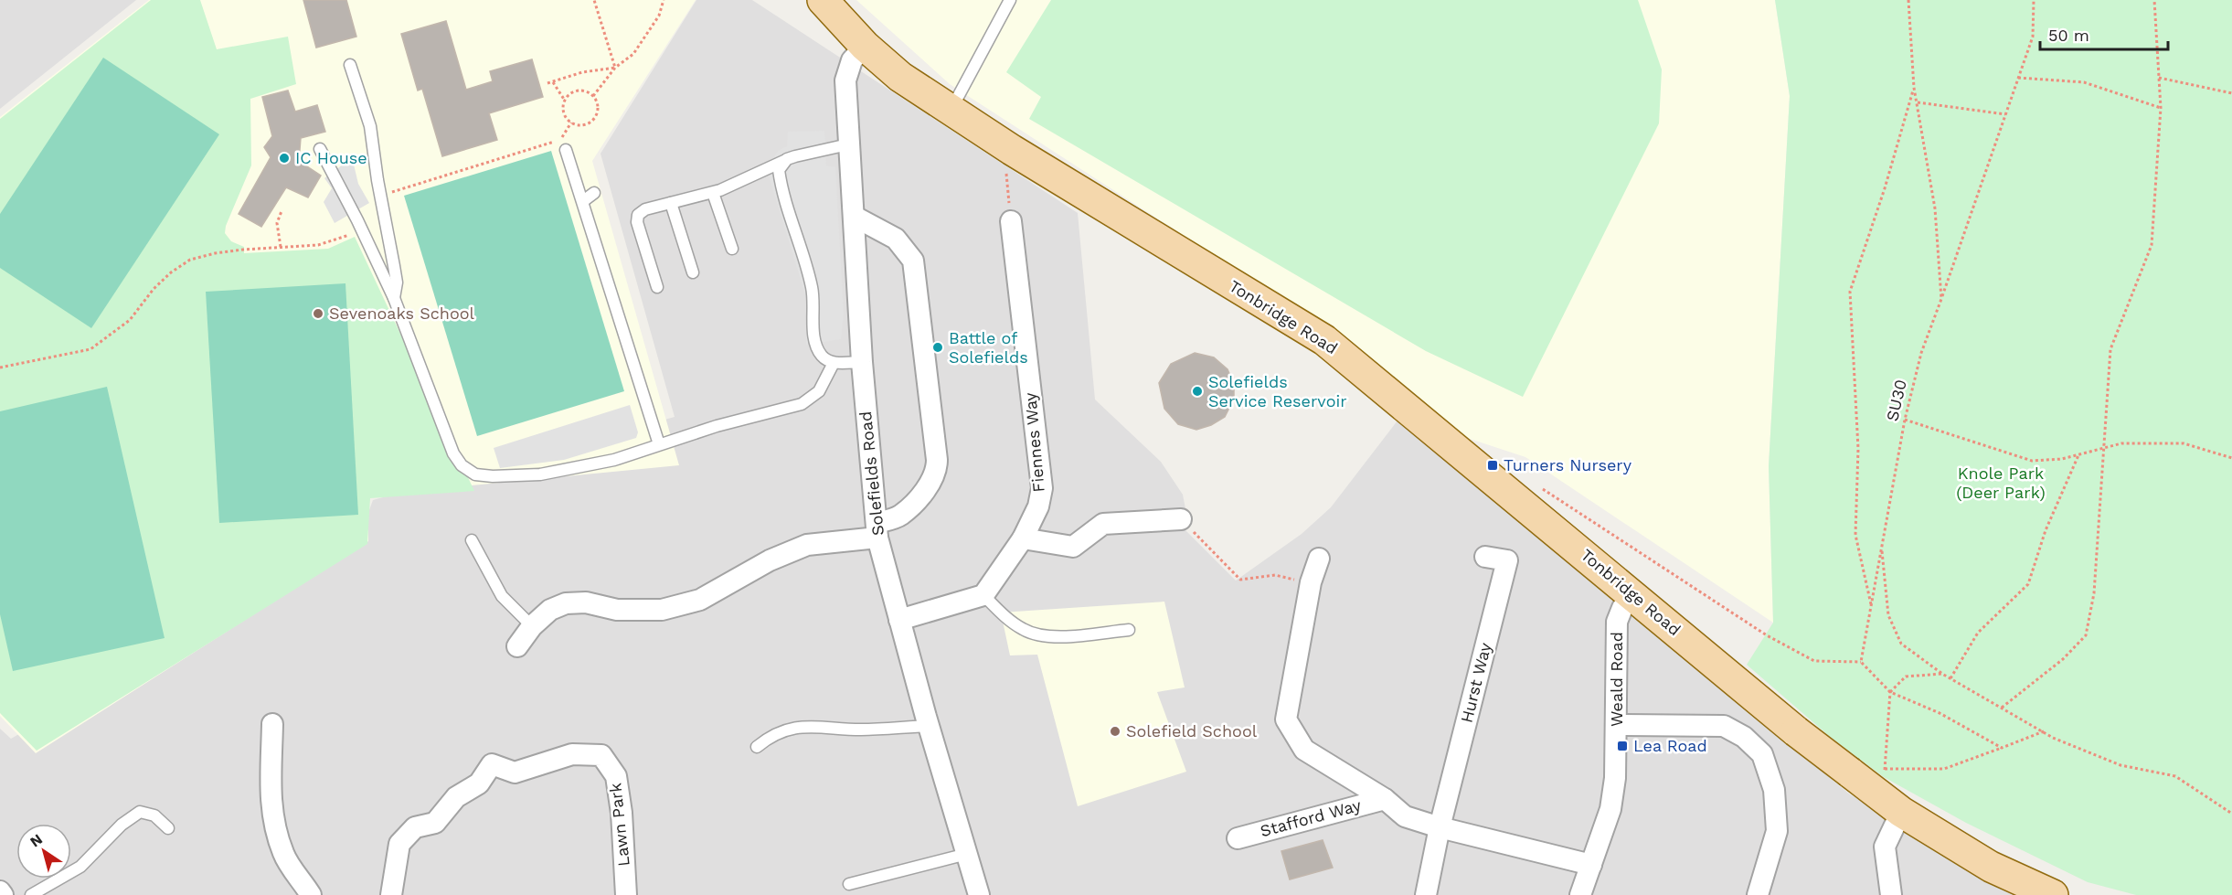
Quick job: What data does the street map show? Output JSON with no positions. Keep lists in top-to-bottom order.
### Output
{
  "streets": {
    "main road": ["Tonbridge Road"],
    "street": [
      "Fiennes Way",
      "Solefields Road",
      "Weald Road",
      "Hurst Way",
      "Stafford Way",
      "Lawn Park"
    ],
    "path": ["SU30"]
  },
  "crossings": [
    ["Tonbridge Road", "Solefields Road"],
    ["Tonbridge Road", "Weald Road"]
  ],
  "parks": ["Knole Park (Deer Park)"],
  "places": {
    "other": [
      "IC House",
      "Sevenoaks School",
      "Battle of Solefields",
      "Solefields Service Reservoir",
      "Solefield School"
    ],
    "transit": ["Turners Nursery", "Lea Road"]
  },
  "scale_bar": "50 m",
  "north": "top left"
}
